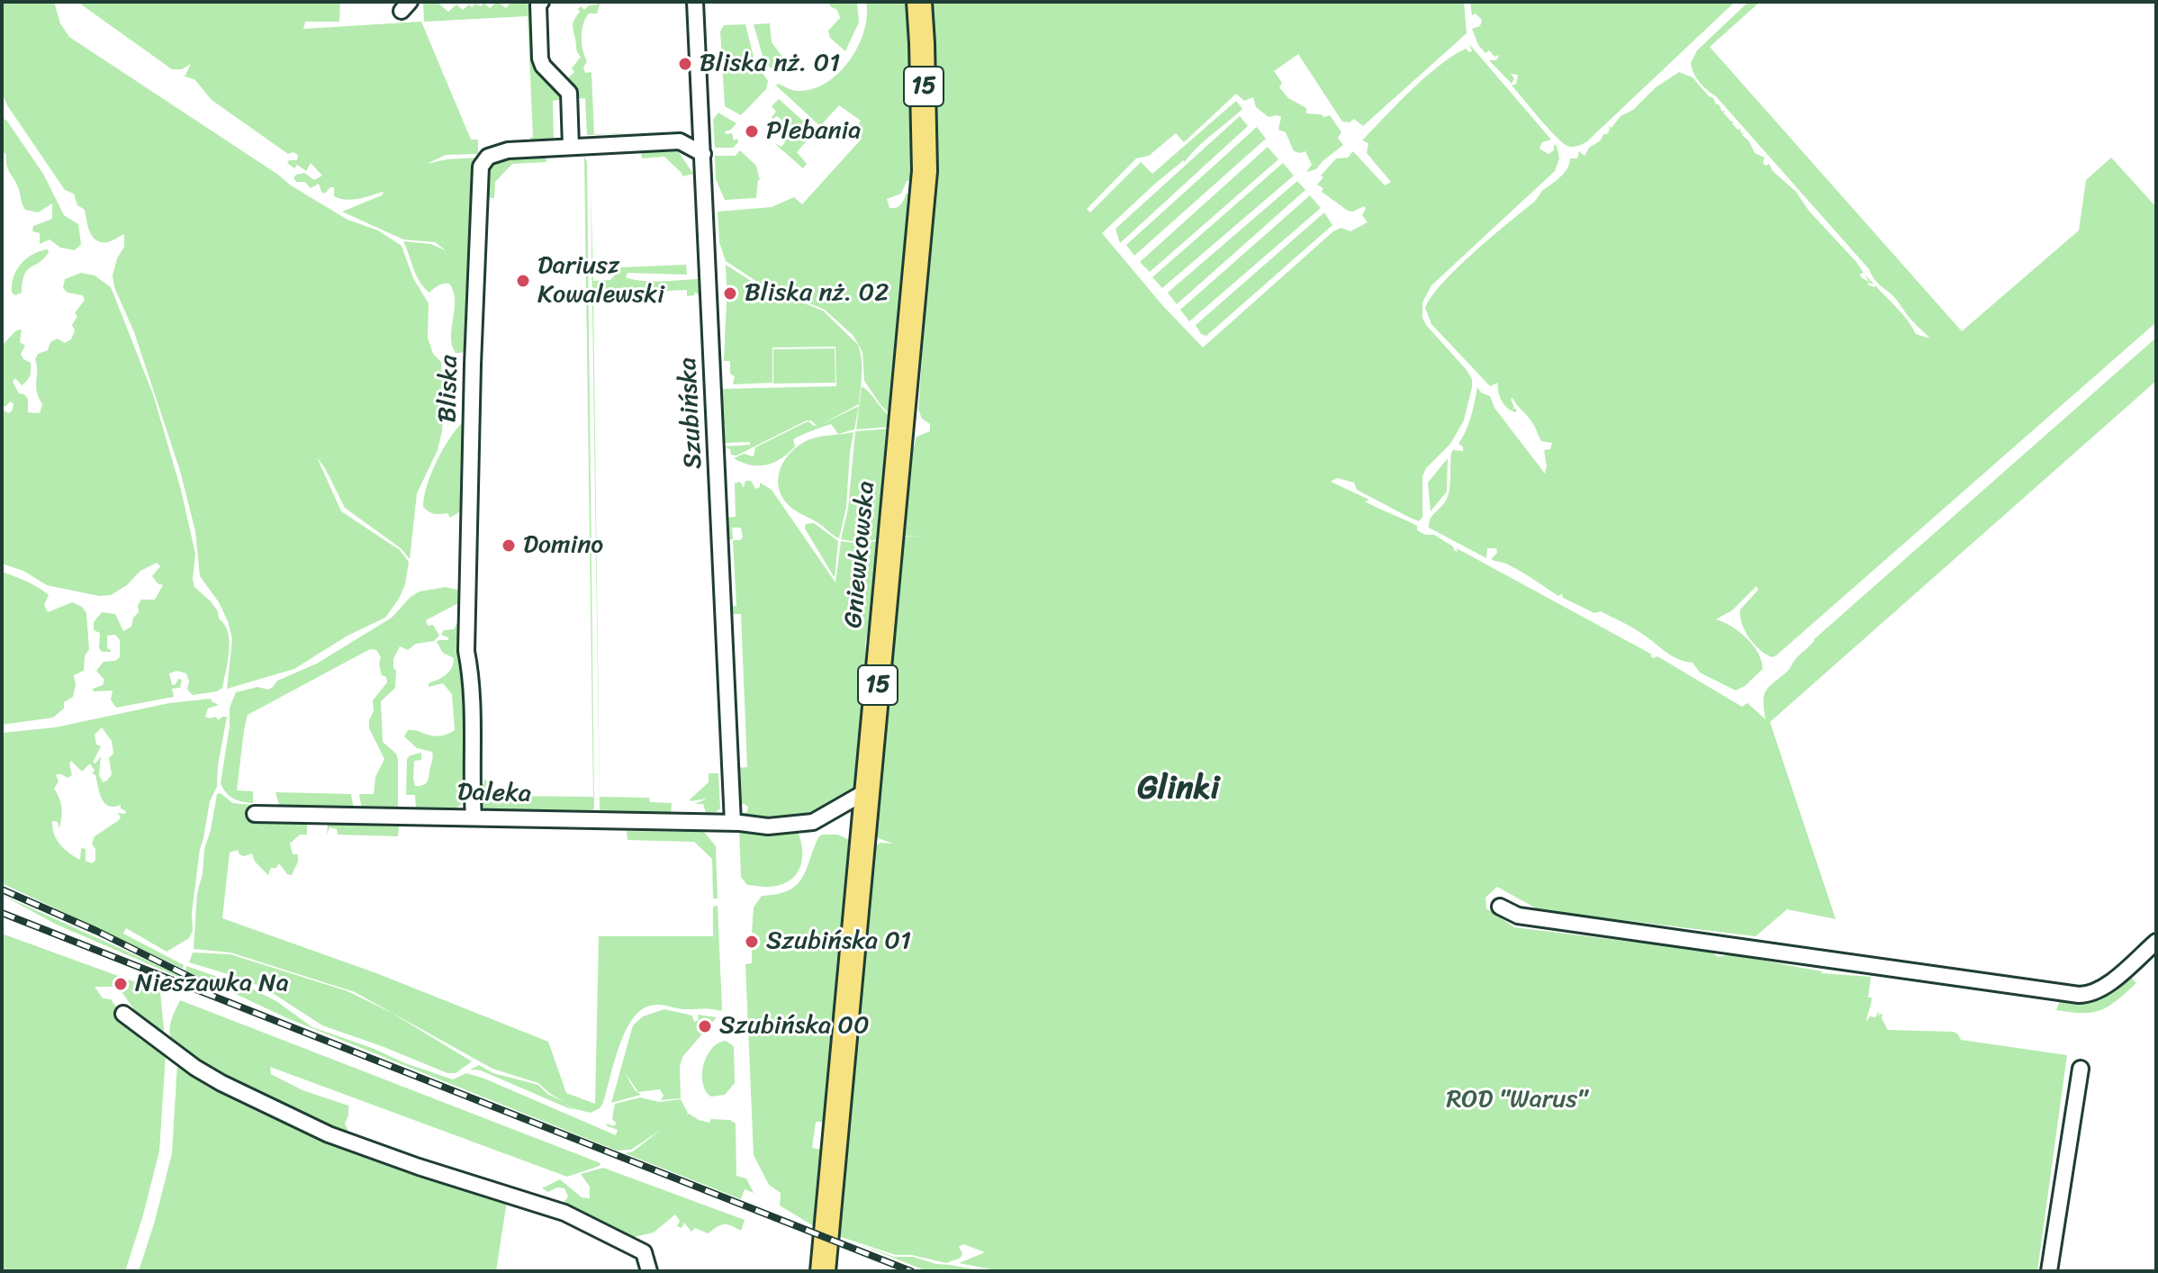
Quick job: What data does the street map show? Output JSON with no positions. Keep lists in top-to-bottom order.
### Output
{
  "streets": {
    "main road": ["15", "Gniewkowska"],
    "street": ["Bliska", "Szubińska", "Daleka"]
  },
  "crossings": [
    ["Bliska", "Daleka"],
    ["Szubińska", "Daleka"],
    ["Gniewkowska", "Daleka"]
  ],
  "districts": ["Glinki"],
  "parks": ["ROD \"Warus\""],
  "places": [
    "Bliska nż. 01",
    "Plebania",
    "Dariusz Kowalewski",
    "Bliska nż. 02",
    "Domino",
    "Szubińska 01",
    "Nieszawka Na",
    "Szubińska 00"
  ]
}
